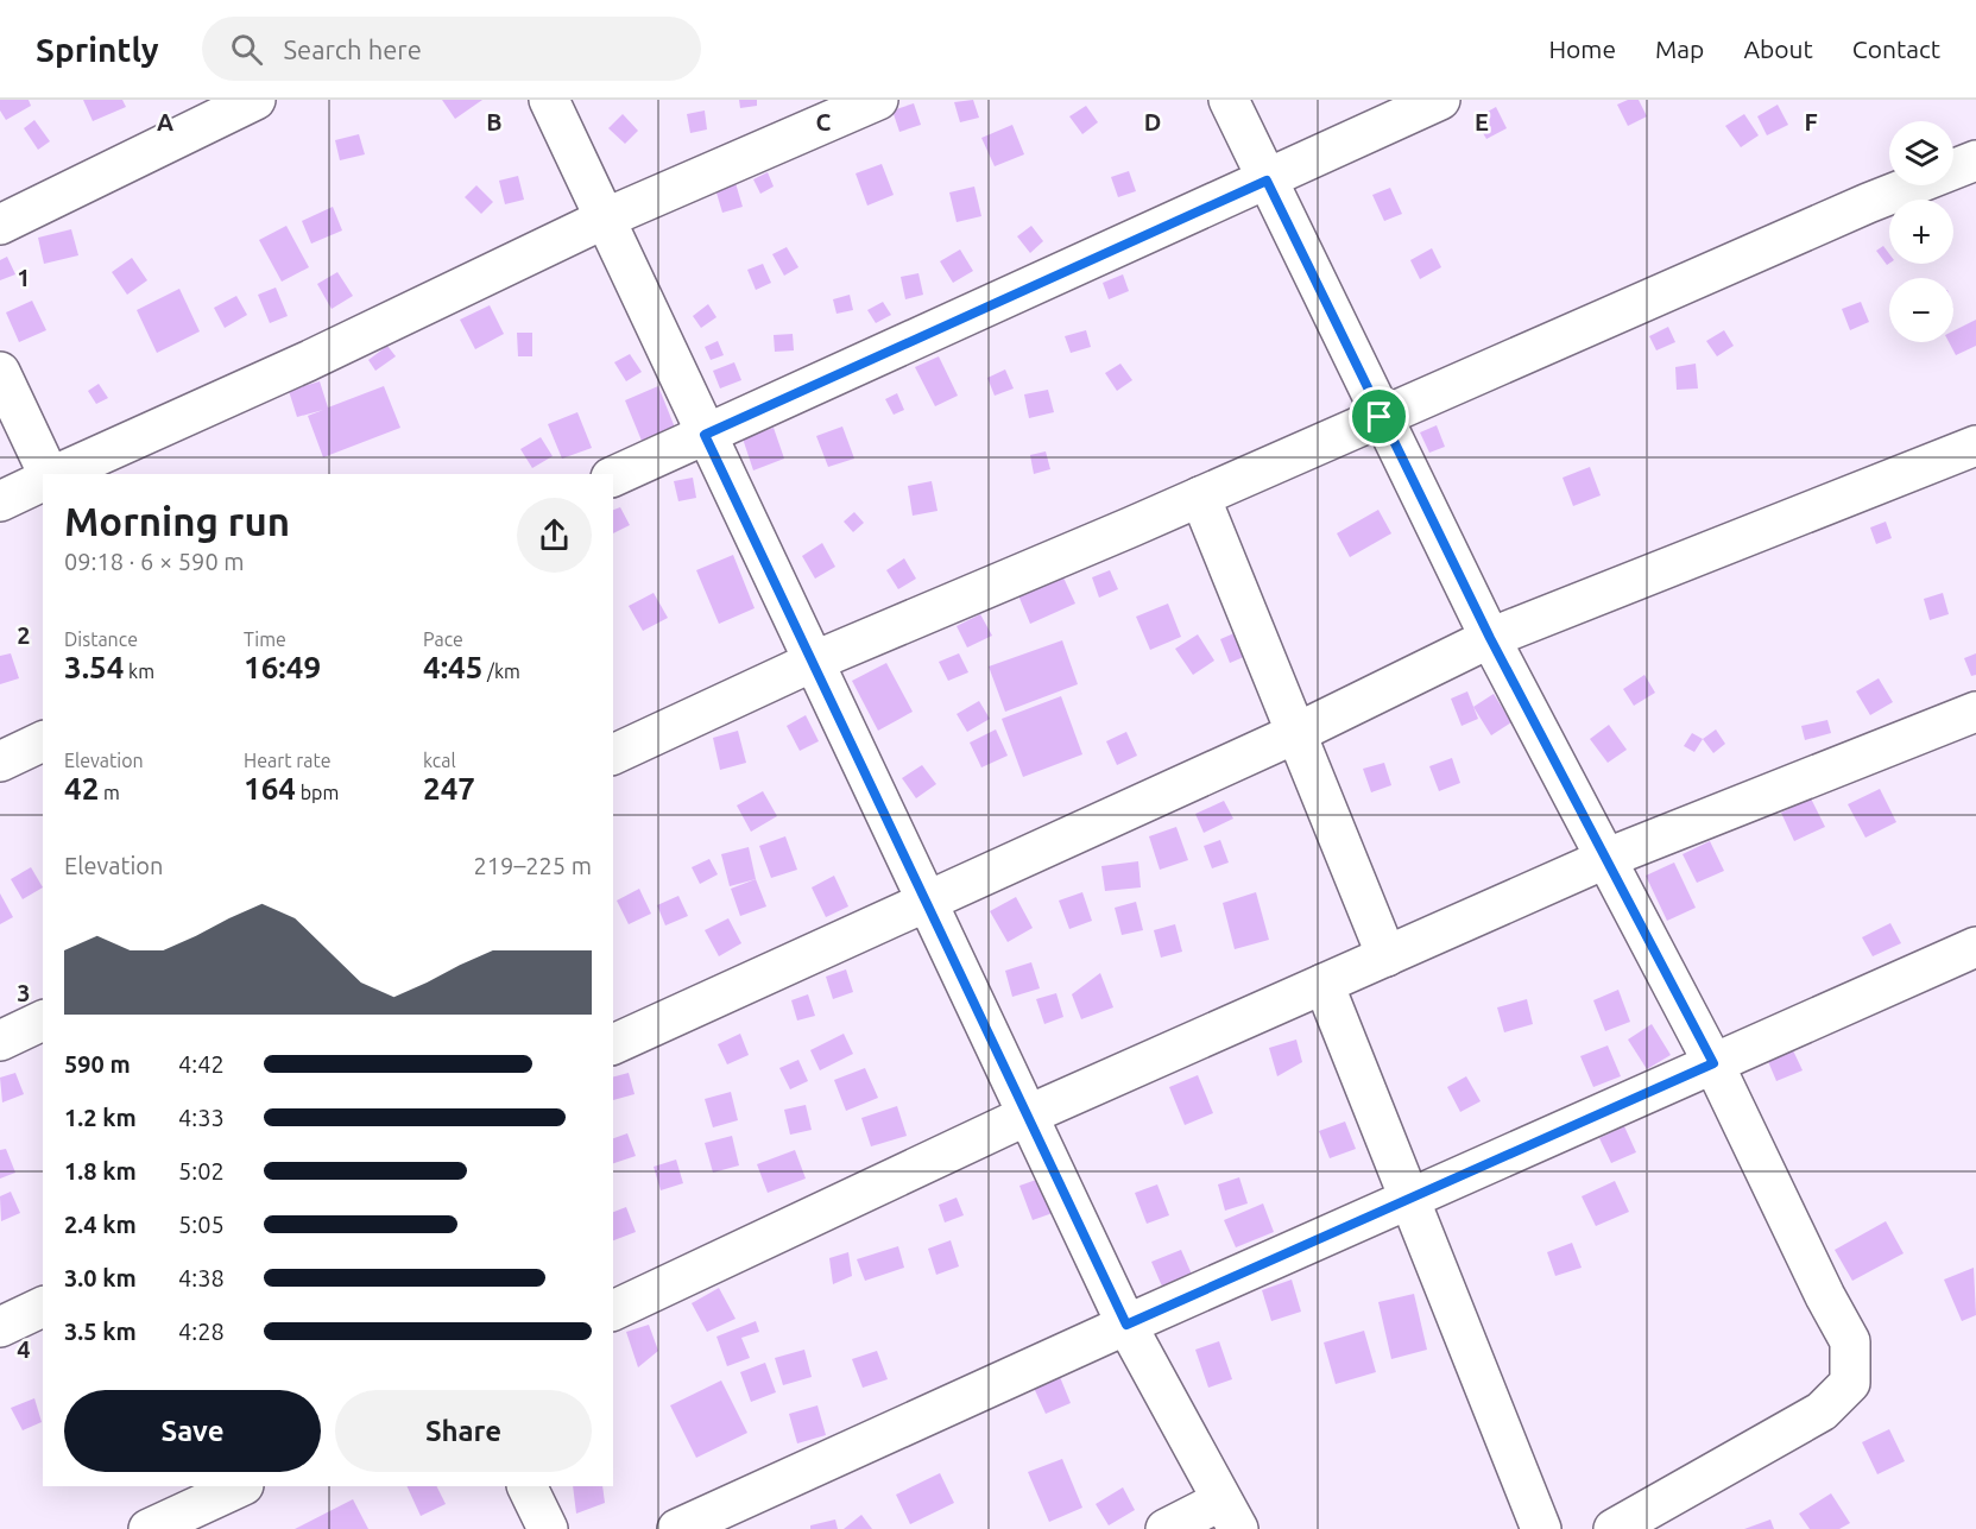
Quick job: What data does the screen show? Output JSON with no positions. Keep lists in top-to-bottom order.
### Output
{
  "page": {
    "header": "Sprintly",
    "search": "Search here",
    "nav": [
      "Home",
      "Map",
      "About",
      "Contact"
    ],
    "map_buttons": ["+", "−"],
    "heading": ["Morning run", "09:18 · 6 × 590 m"],
    "stats": [
      ["Distance", "3.54 km"],
      ["Time", "16:49"],
      ["Pace", "4:45 /km"],
      ["Elevation", "42 m"],
      ["Heart rate", "164 bpm"],
      ["kcal", "247"]
    ],
    "chart": ["Elevation", "219–225 m"],
    "list": [
      {
        "name": "590 m",
        "note": "4:42"
      },
      {
        "name": "1.2 km",
        "note": "4:33"
      },
      {
        "name": "1.8 km",
        "note": "5:02"
      },
      {
        "name": "2.4 km",
        "note": "5:05"
      },
      {
        "name": "3.0 km",
        "note": "4:38"
      },
      {
        "name": "3.5 km",
        "note": "4:28"
      }
    ],
    "buttons": ["Save", "Share"]
  },
  "grid": {
    "columns": [
      "A",
      "B",
      "C",
      "D",
      "E",
      "F"
    ],
    "rows": [
      "1",
      "2",
      "3",
      "4"
    ]
  }
}
